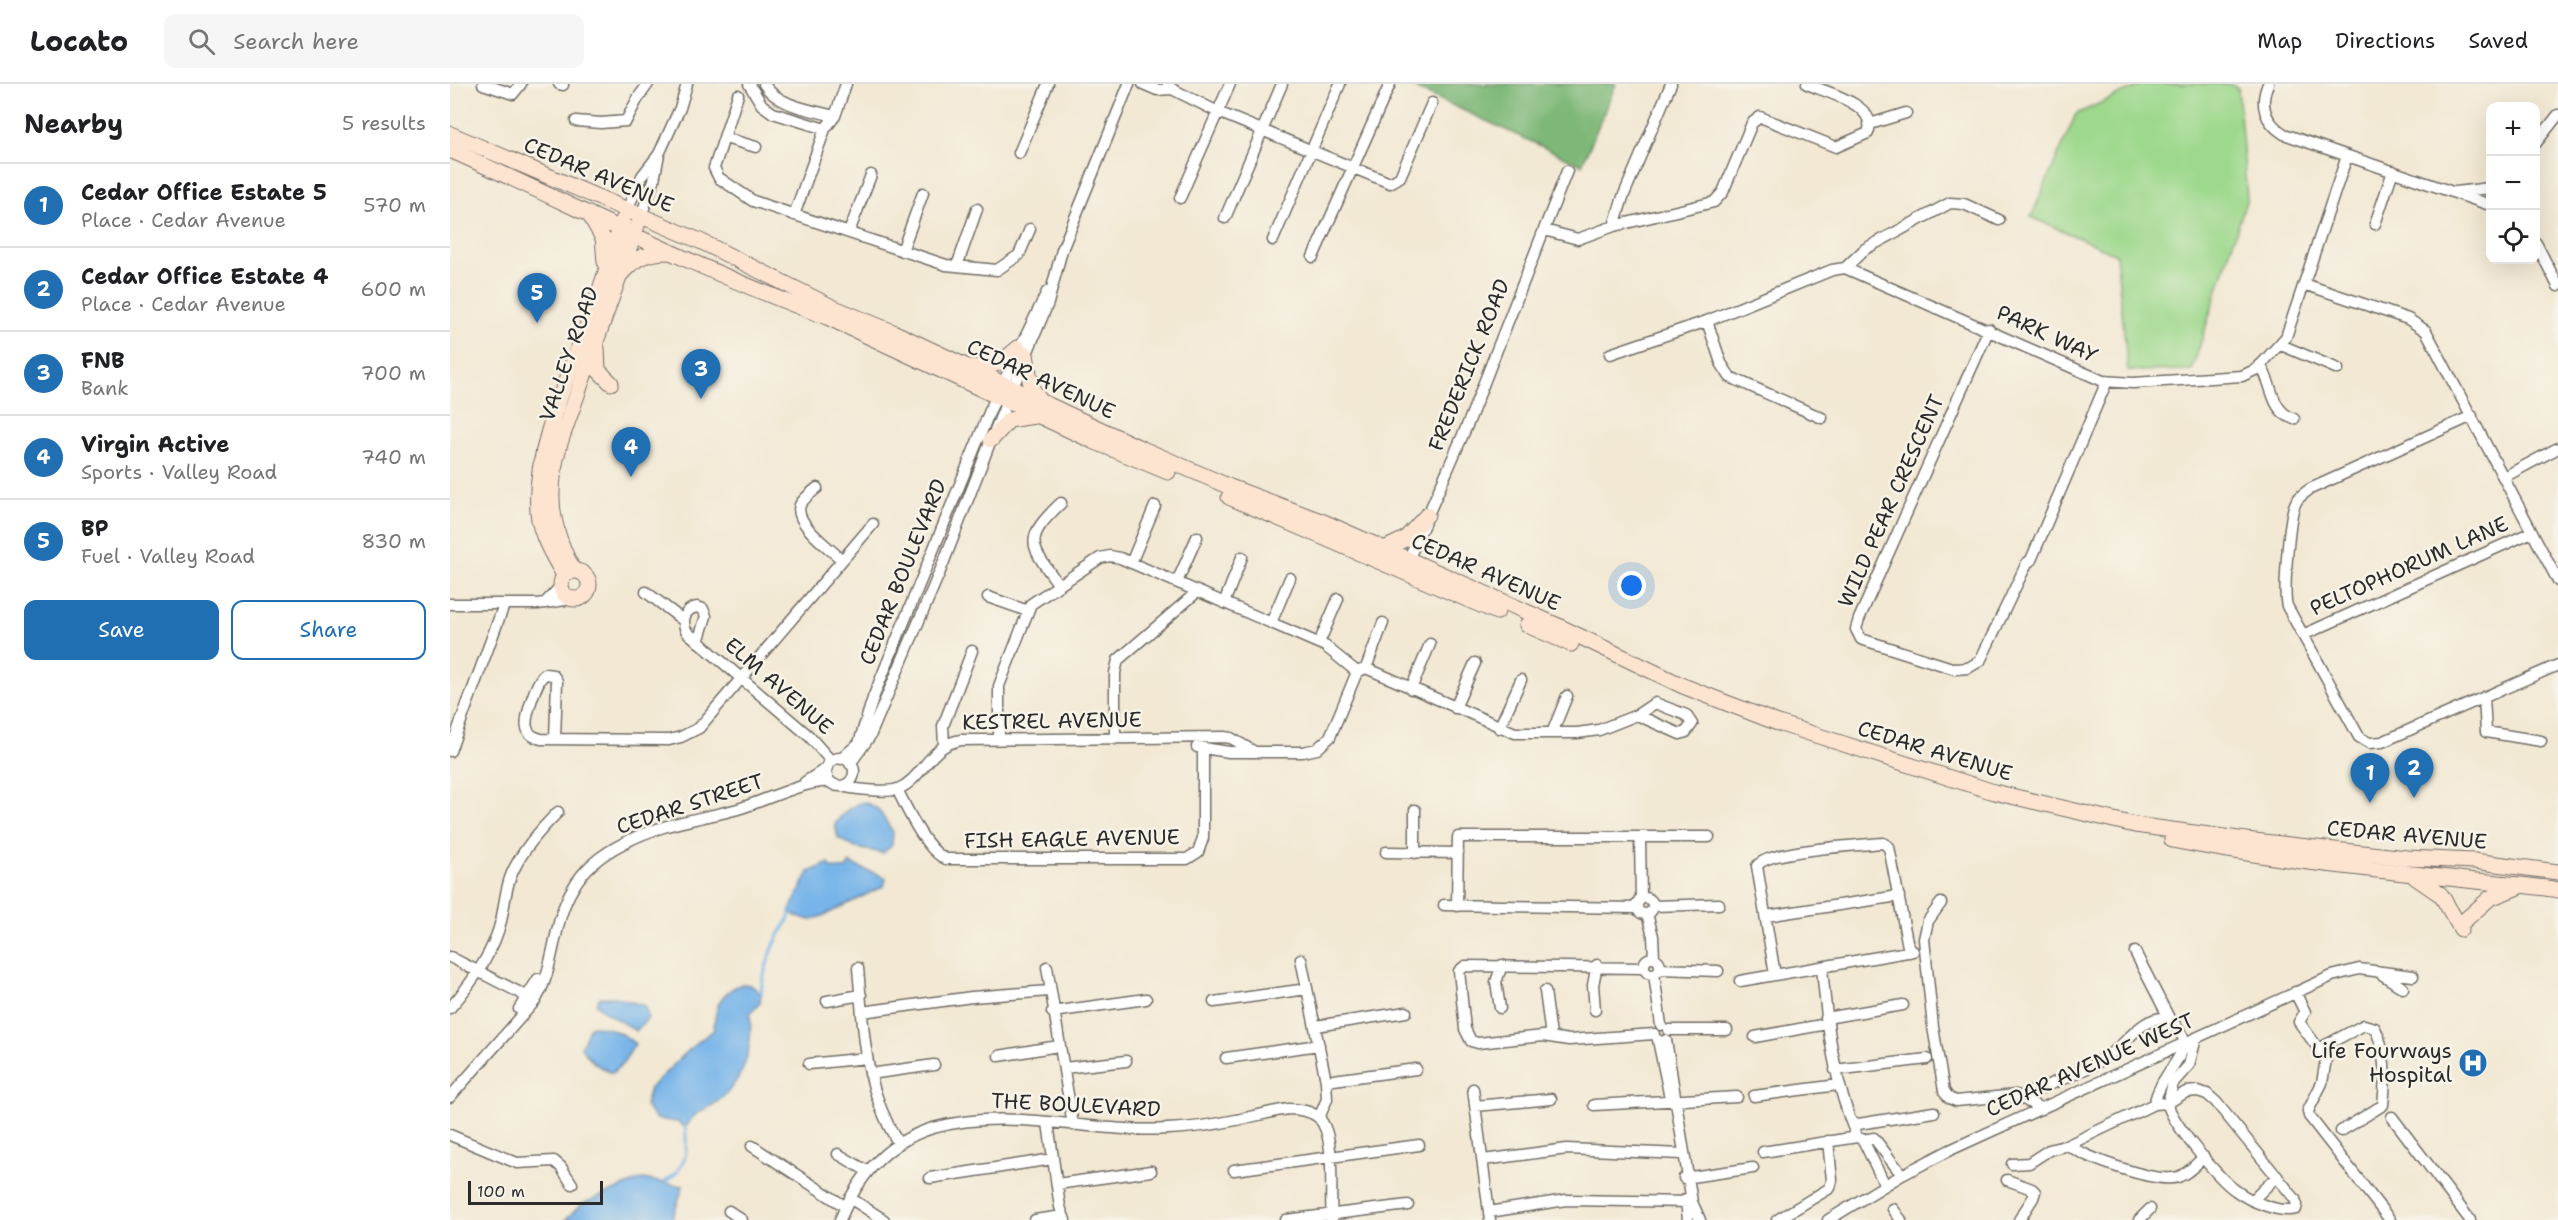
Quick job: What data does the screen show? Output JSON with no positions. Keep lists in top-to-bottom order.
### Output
{
  "streets": {
    "main road": ["CEDAR AVENUE", "VALLEY ROAD"],
    "street": [
      "PARK WAY",
      "FREDERICK ROAD",
      "WILD PEAR CRESCENT",
      "PELTOPHORUM LANE",
      "CEDAR BOULEVARD",
      "ELM AVENUE",
      "KESTREL AVENUE",
      "CEDAR STREET",
      "FISH EAGLE AVENUE",
      "CEDAR AVENUE WEST",
      "THE BOULEVARD"
    ]
  },
  "crossings": [
    ["CEDAR AVENUE", "VALLEY ROAD"],
    ["CEDAR AVENUE", "FREDERICK ROAD"],
    ["CEDAR AVENUE", "CEDAR BOULEVARD"],
    ["PARK WAY", "WILD PEAR CRESCENT"],
    ["CEDAR BOULEVARD", "ELM AVENUE"],
    ["CEDAR BOULEVARD", "CEDAR STREET"],
    ["ELM AVENUE", "CEDAR STREET"],
    ["KESTREL AVENUE", "FISH EAGLE AVENUE"]
  ],
  "places": {
    "hospital": ["Life Fourways Hospital"]
  },
  "scale_bar": "100 m",
  "page": {
    "header": "Locato",
    "search": "Search here",
    "nav": ["Map", "Directions", "Saved"],
    "heading": ["Nearby", "5 results"],
    "map_buttons": ["+", "−"],
    "list": [
      {
        "mark": "1",
        "name": "Cedar Office Estate 5",
        "note": "Place · Cedar Avenue",
        "value": "570 m"
      },
      {
        "mark": "2",
        "name": "Cedar Office Estate 4",
        "note": "Place · Cedar Avenue",
        "value": "600 m"
      },
      {
        "mark": "3",
        "name": "FNB",
        "note": "Bank",
        "value": "700 m"
      },
      {
        "mark": "4",
        "name": "Virgin Active",
        "note": "Sports · Valley Road",
        "value": "740 m"
      },
      {
        "mark": "5",
        "name": "BP",
        "note": "Fuel · Valley Road",
        "value": "830 m"
      }
    ],
    "pins": [
      "5",
      "3",
      "4",
      "2",
      "1"
    ],
    "buttons": ["Save", "Share"],
    "scale": "100 m"
  }
}
